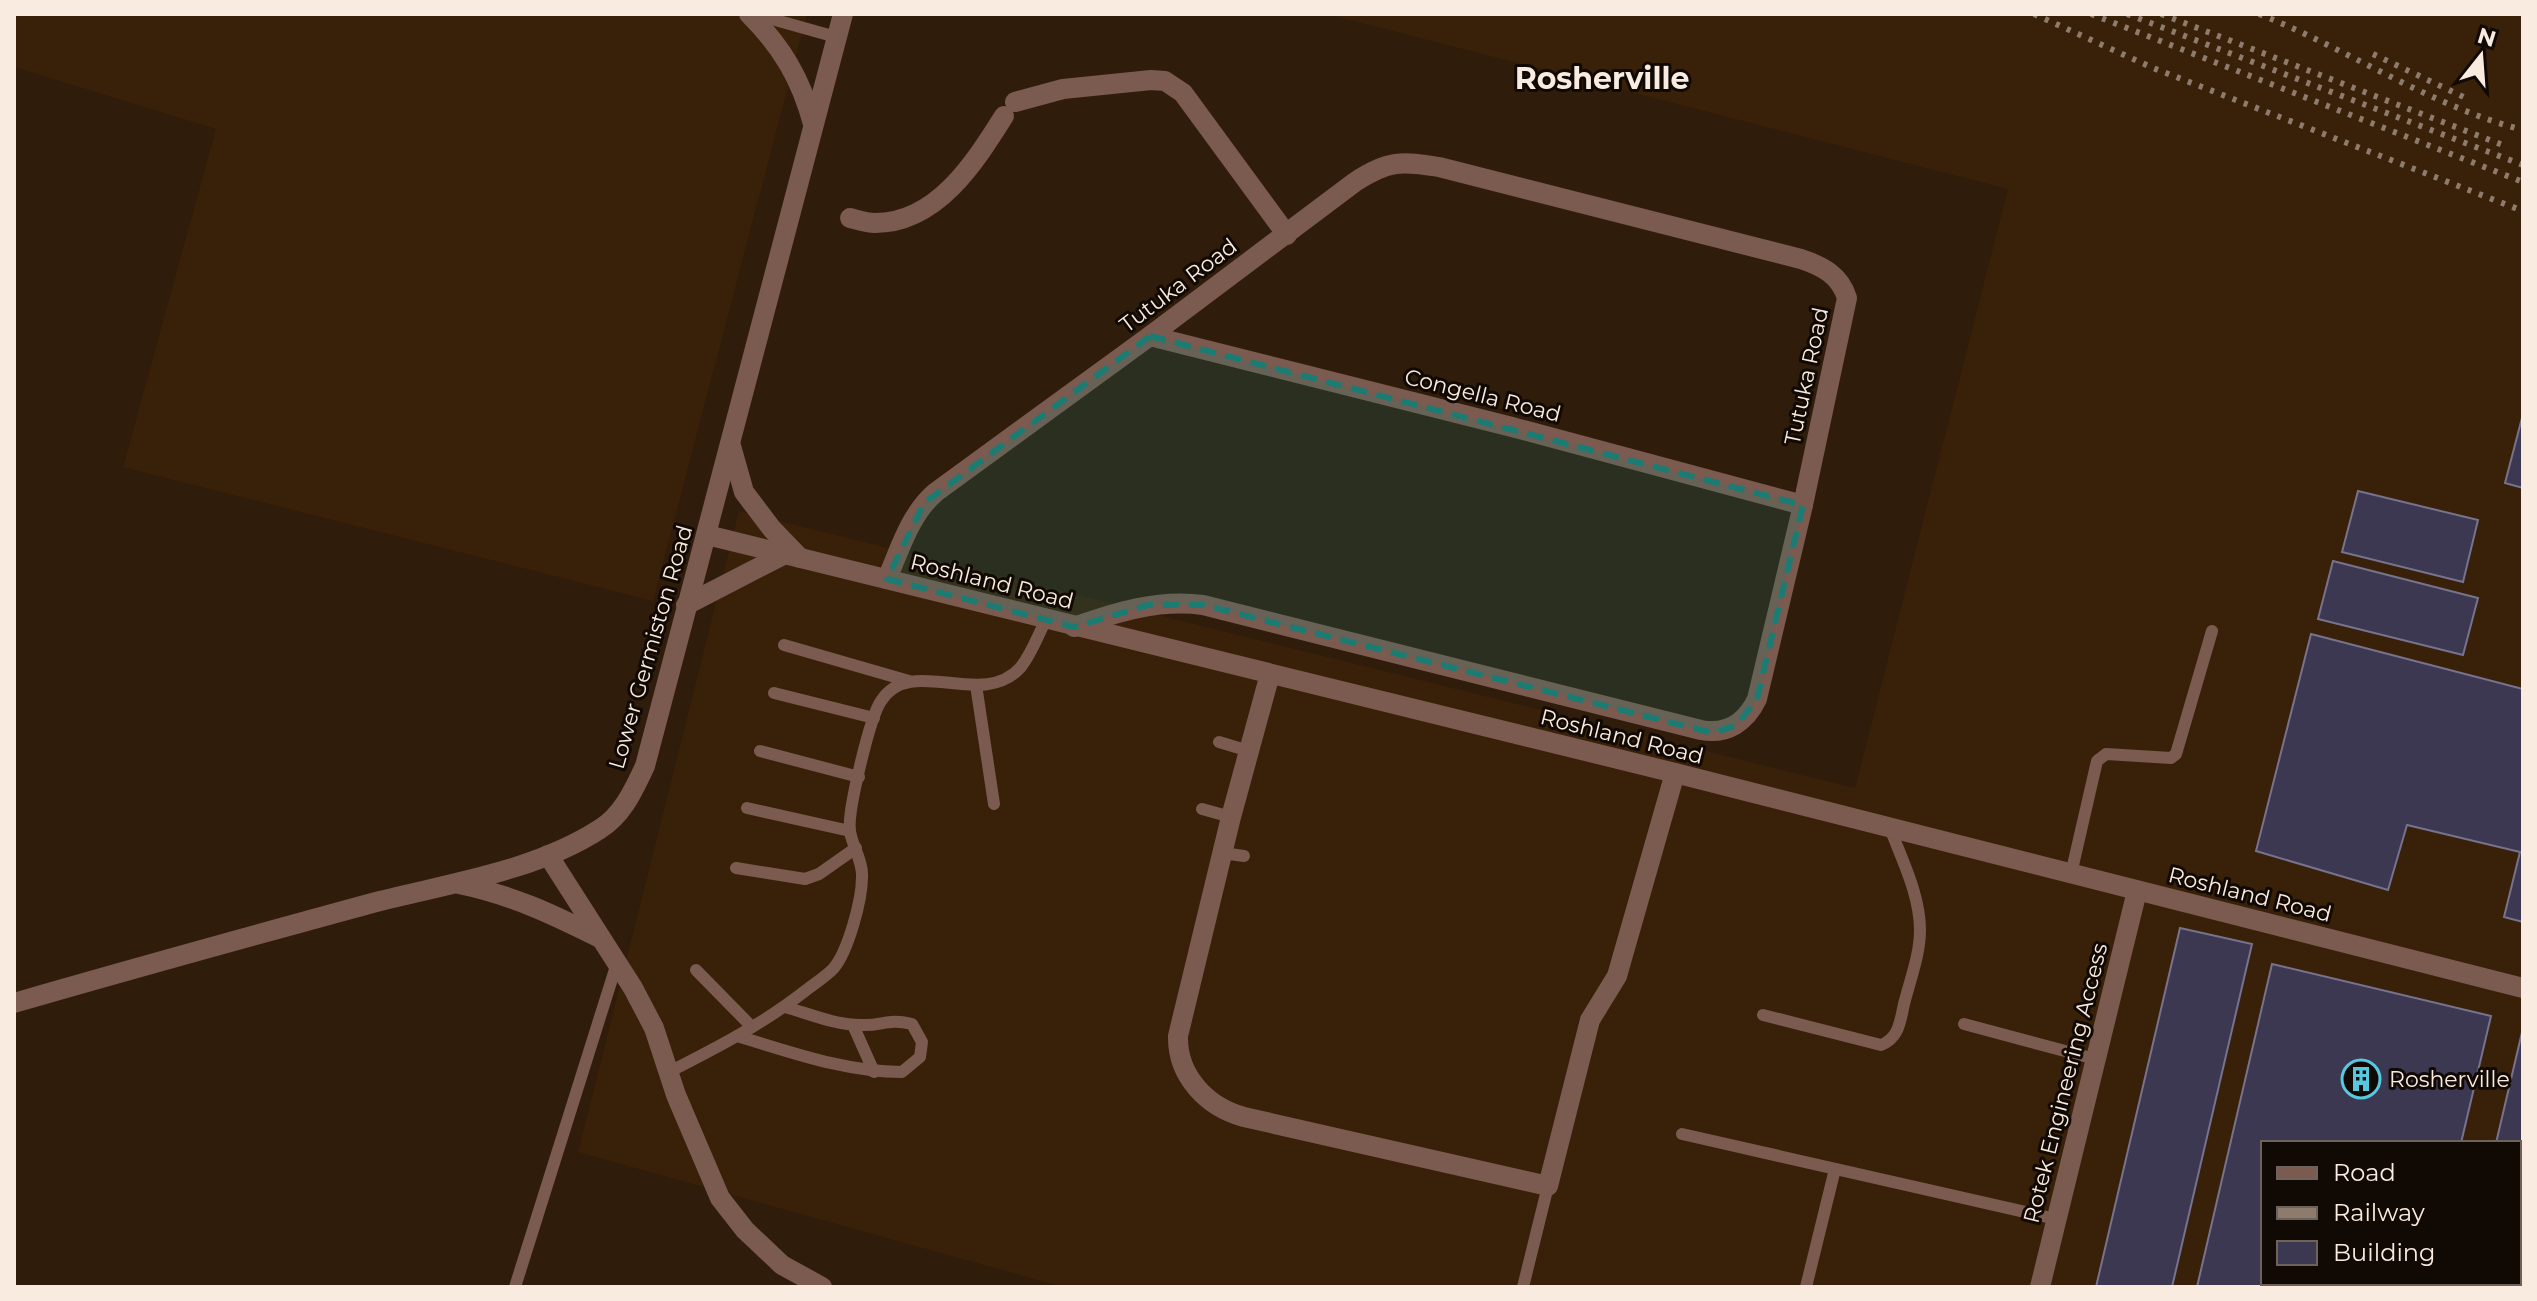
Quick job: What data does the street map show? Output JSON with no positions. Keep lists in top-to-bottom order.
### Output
{
  "streets": {
    "street": [
      "Tutuka Road",
      "Congella Road",
      "Roshland Road",
      "Lower Germiston Road",
      "Rotek Engineering Access"
    ]
  },
  "crossings": [
    ["Tutuka Road", "Congella Road"],
    ["Tutuka Road", "Roshland Road"],
    ["Roshland Road", "Lower Germiston Road"],
    ["Roshland Road", "Rotek Engineering Access"]
  ],
  "districts": ["Rosherville"],
  "places": {
    "building": ["Rosherville"]
  },
  "legend": ["Road", "Railway", "Building"],
  "north": "top"
}
